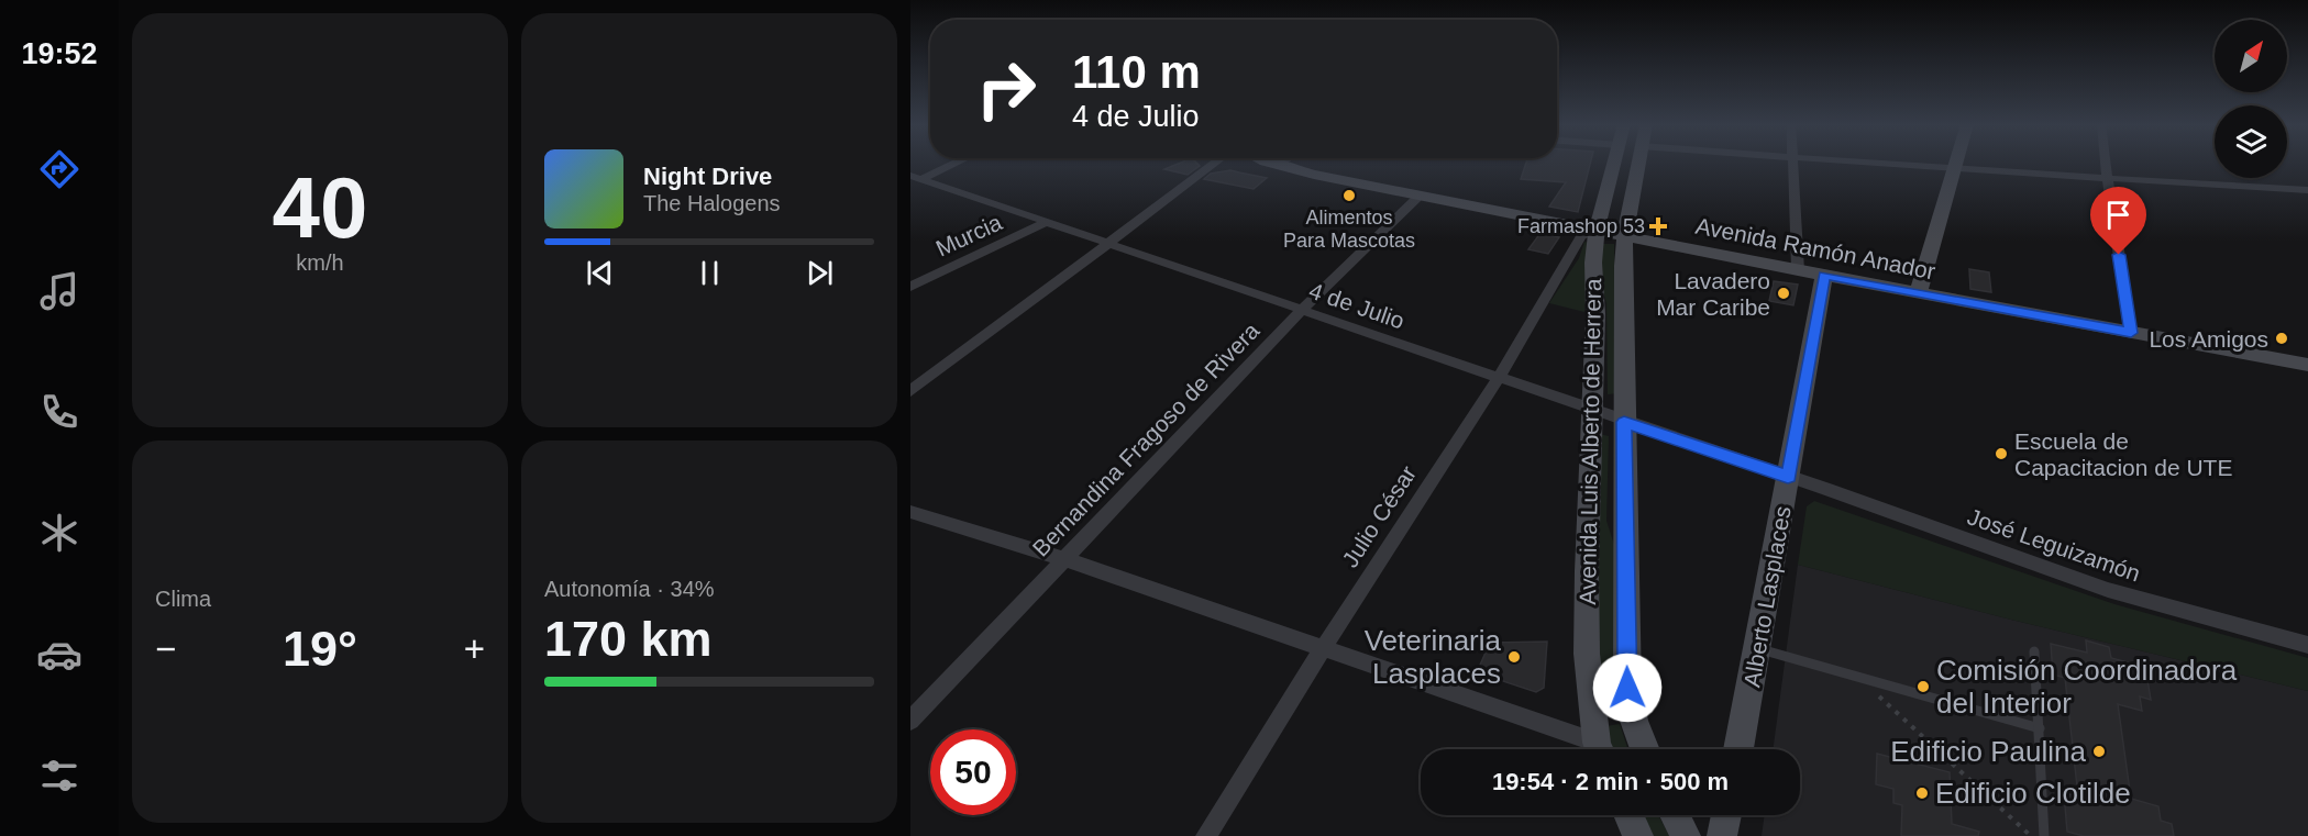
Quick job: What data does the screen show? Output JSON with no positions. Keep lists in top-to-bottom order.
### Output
{
  "streets": {
    "street": [
      "Murcia",
      "Avenida Ramón Anador",
      "4 de Julio",
      "Bernandina Fragoso de Rivera",
      "Avenida Luis Alberto de Herrera",
      "Julio César",
      "José Leguizamón",
      "Alberto Lasplaces"
    ]
  },
  "crossings": [
    ["Murcia", "4 de Julio"],
    ["Avenida Ramón Anador", "Bernandina Fragoso de Rivera"],
    ["Avenida Ramón Anador", "Avenida Luis Alberto de Herrera"],
    ["Avenida Ramón Anador", "Julio César"],
    ["Avenida Ramón Anador", "Alberto Lasplaces"],
    ["4 de Julio", "Bernandina Fragoso de Rivera"],
    ["4 de Julio", "Avenida Luis Alberto de Herrera"],
    ["4 de Julio", "Julio César"],
    ["4 de Julio", "José Leguizamón"],
    ["4 de Julio", "Alberto Lasplaces"],
    ["Avenida Luis Alberto de Herrera", "Julio César"],
    ["José Leguizamón", "Alberto Lasplaces"]
  ],
  "places": {
    "other": [
      "Alimentos Para Mascotas",
      "Lavadero Mar Caribe",
      "Los Amigos",
      "Escuela de Capacitacion de UTE",
      "Veterinaria Lasplaces",
      "Comisión Coordinadora del Interior",
      "Edificio Paulina",
      "Edificio Clotilde"
    ],
    "health": ["Farmashop 53"]
  },
  "north": "top right",
  "page": {
    "tabs": "19:52",
    "tile": [
      ["40", "km/h"],
      "Clima",
      ["Autonomía · 34%", "170 km"]
    ],
    "turn": ["110 m", "4 de Julio"],
    "song": ["Night Drive", "The Halogens"],
    "heat": ["−", "19°", "+"],
    "limit": "50",
    "trip": "19:54 · 2 min · 500 m"
  }
}
